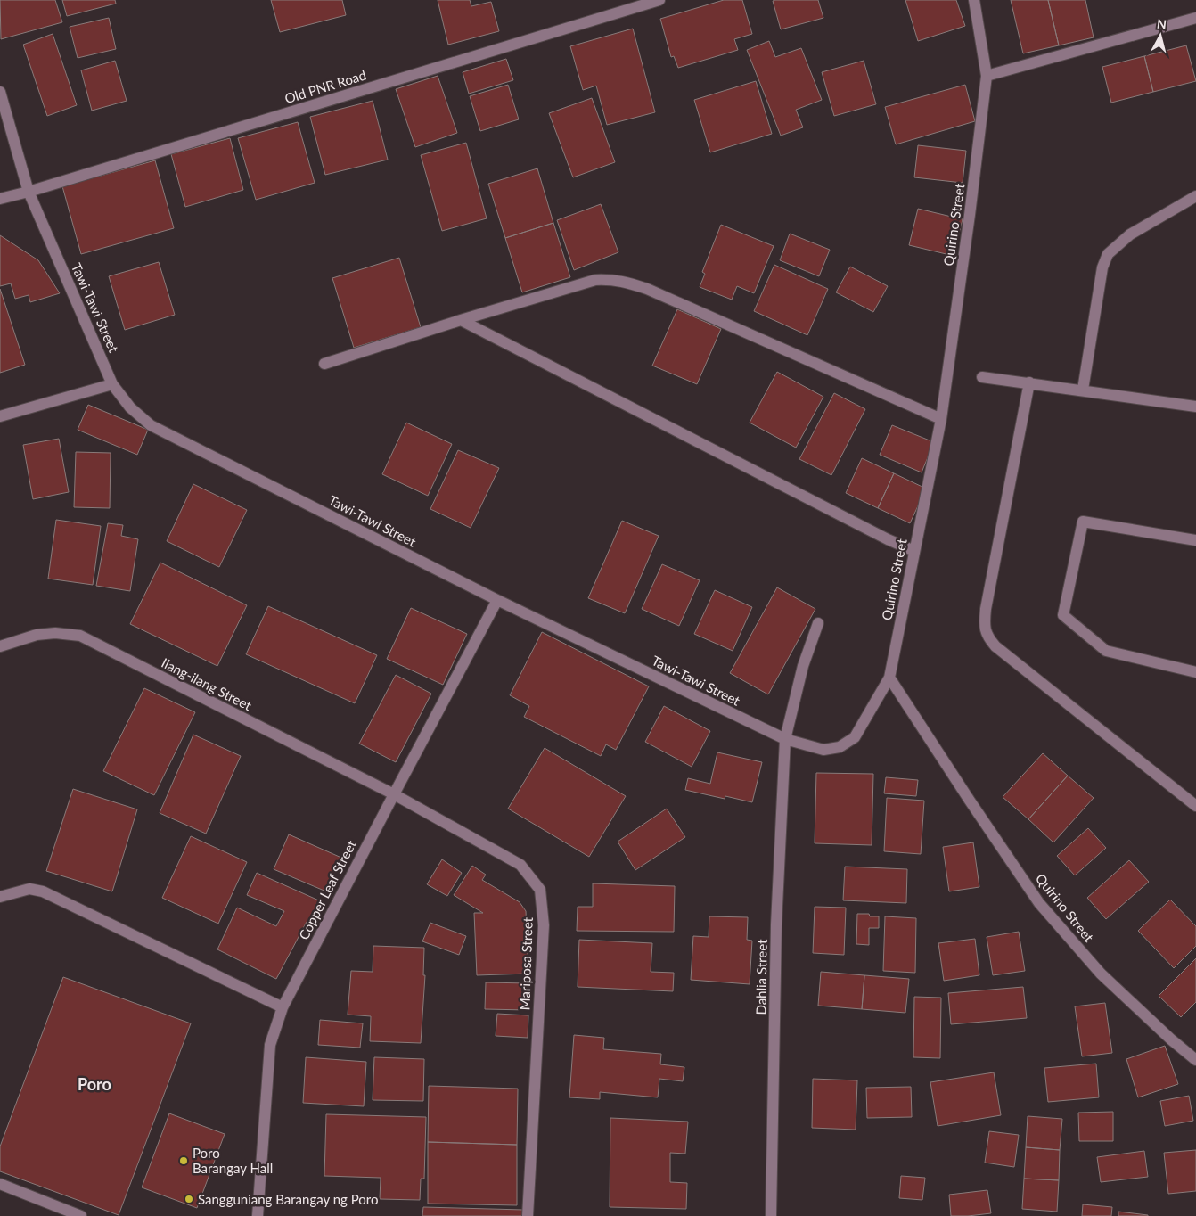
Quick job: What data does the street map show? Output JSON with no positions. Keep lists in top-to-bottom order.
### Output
{
  "streets": {
    "street": [
      "Old PNR Road",
      "Quirino Street",
      "Tawi-Tawi Street",
      "Ilang-ilang Street",
      "Copper Leaf Street",
      "Mariposa Street",
      "Dahlia Street"
    ]
  },
  "crossings": [
    ["Old PNR Road", "Tawi-Tawi Street"],
    ["Quirino Street", "Tawi-Tawi Street"],
    ["Tawi-Tawi Street", "Copper Leaf Street"],
    ["Tawi-Tawi Street", "Dahlia Street"],
    ["Ilang-ilang Street", "Copper Leaf Street"],
    ["Ilang-ilang Street", "Mariposa Street"],
    ["Copper Leaf Street", "Mariposa Street"]
  ],
  "districts": ["Poro"],
  "places": ["Poro Barangay Hall", "Sangguniang Barangay ng Poro"],
  "north": "top"
}
